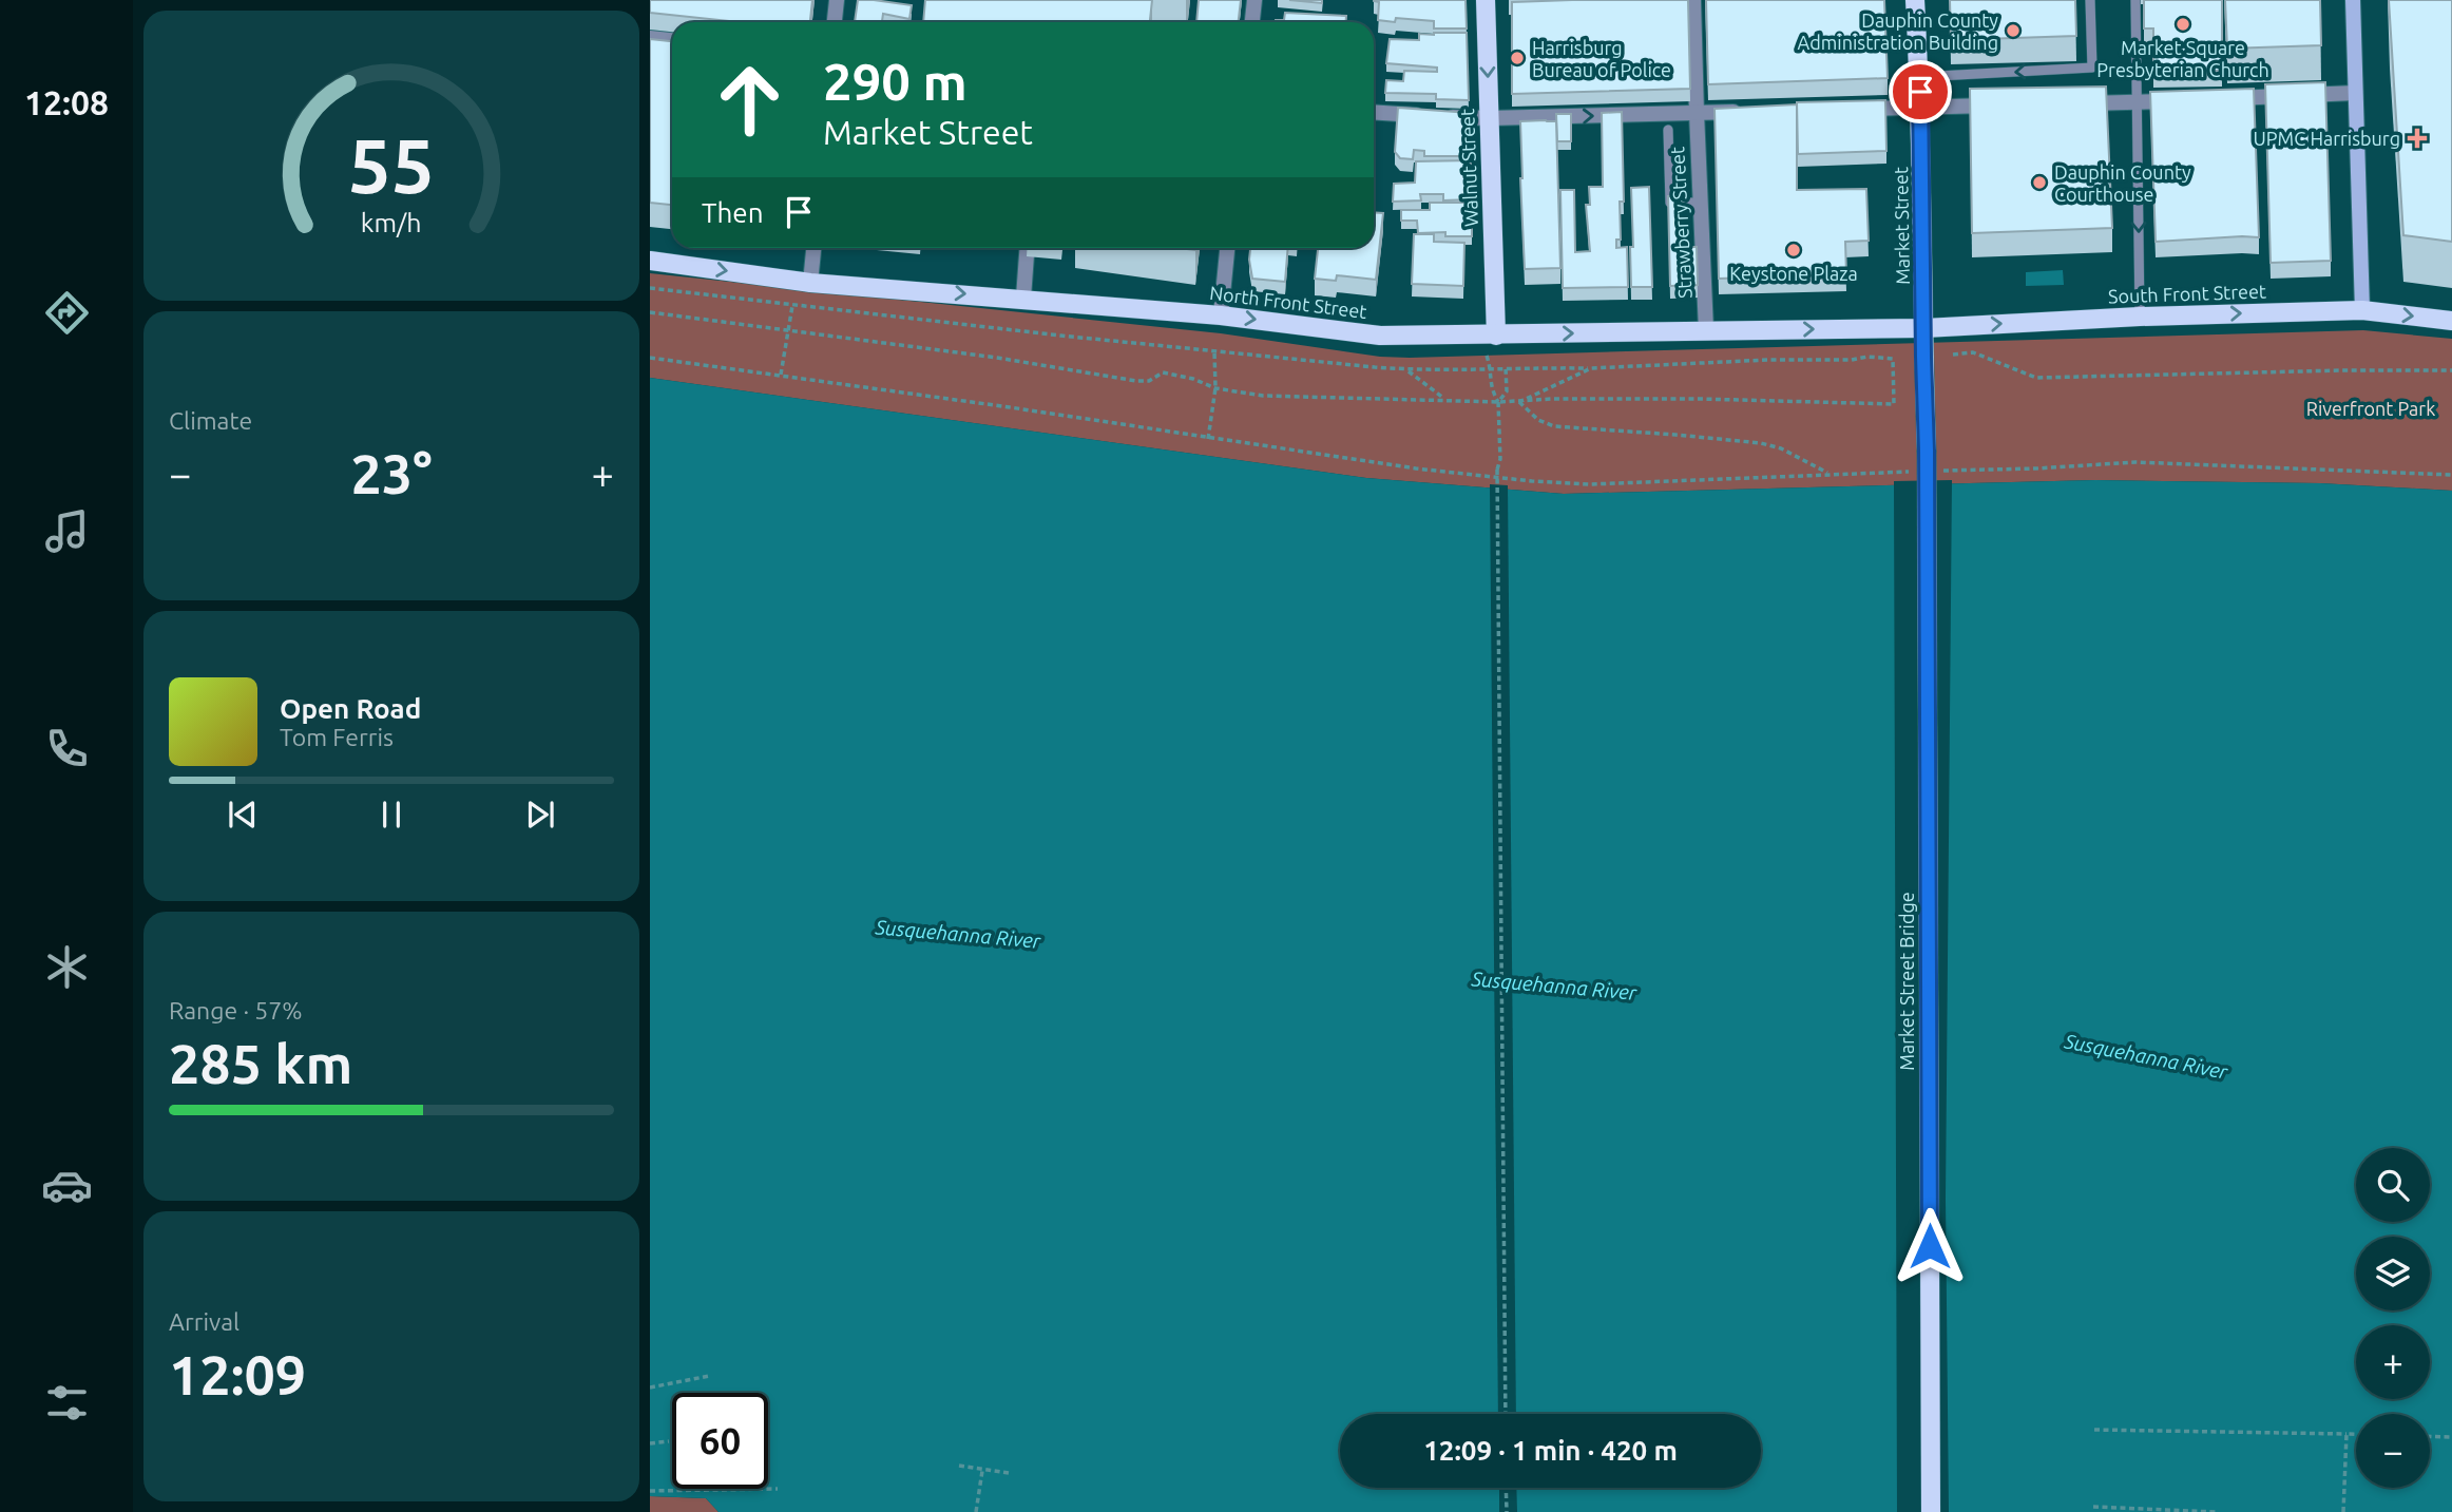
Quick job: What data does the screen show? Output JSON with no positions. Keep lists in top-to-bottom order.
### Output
{
  "streets": {
    "main road": [
      "Walnut Street",
      "Market Street",
      "South Front Street",
      "North Front Street",
      "Market Street Bridge"
    ],
    "street": ["Strawberry Street"]
  },
  "crossings": [
    ["Walnut Street", "North Front Street"],
    ["Strawberry Street", "North Front Street"],
    ["Market Street", "South Front Street"],
    ["Market Street", "North Front Street"],
    ["Market Street", "Market Street Bridge"],
    ["South Front Street", "North Front Street"]
  ],
  "one_way": ["Walnut Street", "South Front Street", "North Front Street"],
  "water": ["Susquehanna River"],
  "parks": ["Riverfront Park"],
  "places": {
    "other": [
      "Market Square Presbyterian Church",
      "Dauphin County Administration Building",
      "Harrisburg Bureau of Police",
      "Dauphin County Courthouse",
      "Keystone Plaza"
    ],
    "health": ["UPMC Harrisburg"]
  },
  "page": {
    "tabs": "12:08",
    "turn": ["290 m", "Market Street"],
    "then": "Then",
    "tile": [
      "Climate",
      ["Range · 57%", "285 km"],
      ["Arrival", "12:09"]
    ],
    "heat": ["−", "23°", "+"],
    "song": ["Open Road", "Tom Ferris"],
    "map_buttons": ["+", "−"],
    "limit": "60",
    "trip": "12:09 · 1 min · 420 m",
    "gauge": ["55", "km/h"]
  }
}
